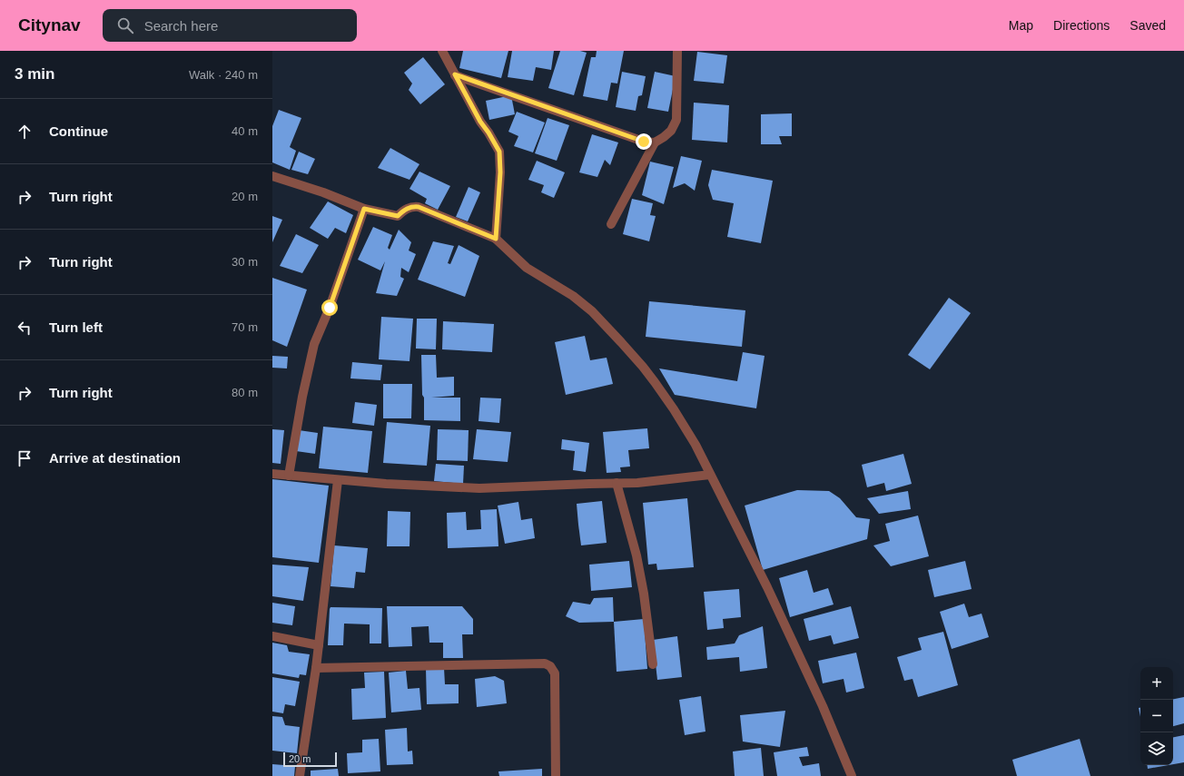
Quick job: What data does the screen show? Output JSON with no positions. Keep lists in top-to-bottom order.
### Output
{
  "scale_bar": "20 m",
  "page": {
    "header": "Citynav",
    "search": "Search here",
    "nav": ["Map", "Directions", "Saved"],
    "heading": ["3 min", "Walk · 240 m"],
    "list": [
      ["Continue", "40 m"],
      ["Turn right", "20 m"],
      ["Turn right", "30 m"],
      ["Turn left", "70 m"],
      ["Turn right", "80 m"],
      "Arrive at destination"
    ],
    "map_buttons": ["+", "−"],
    "scale": "20 m"
  }
}
